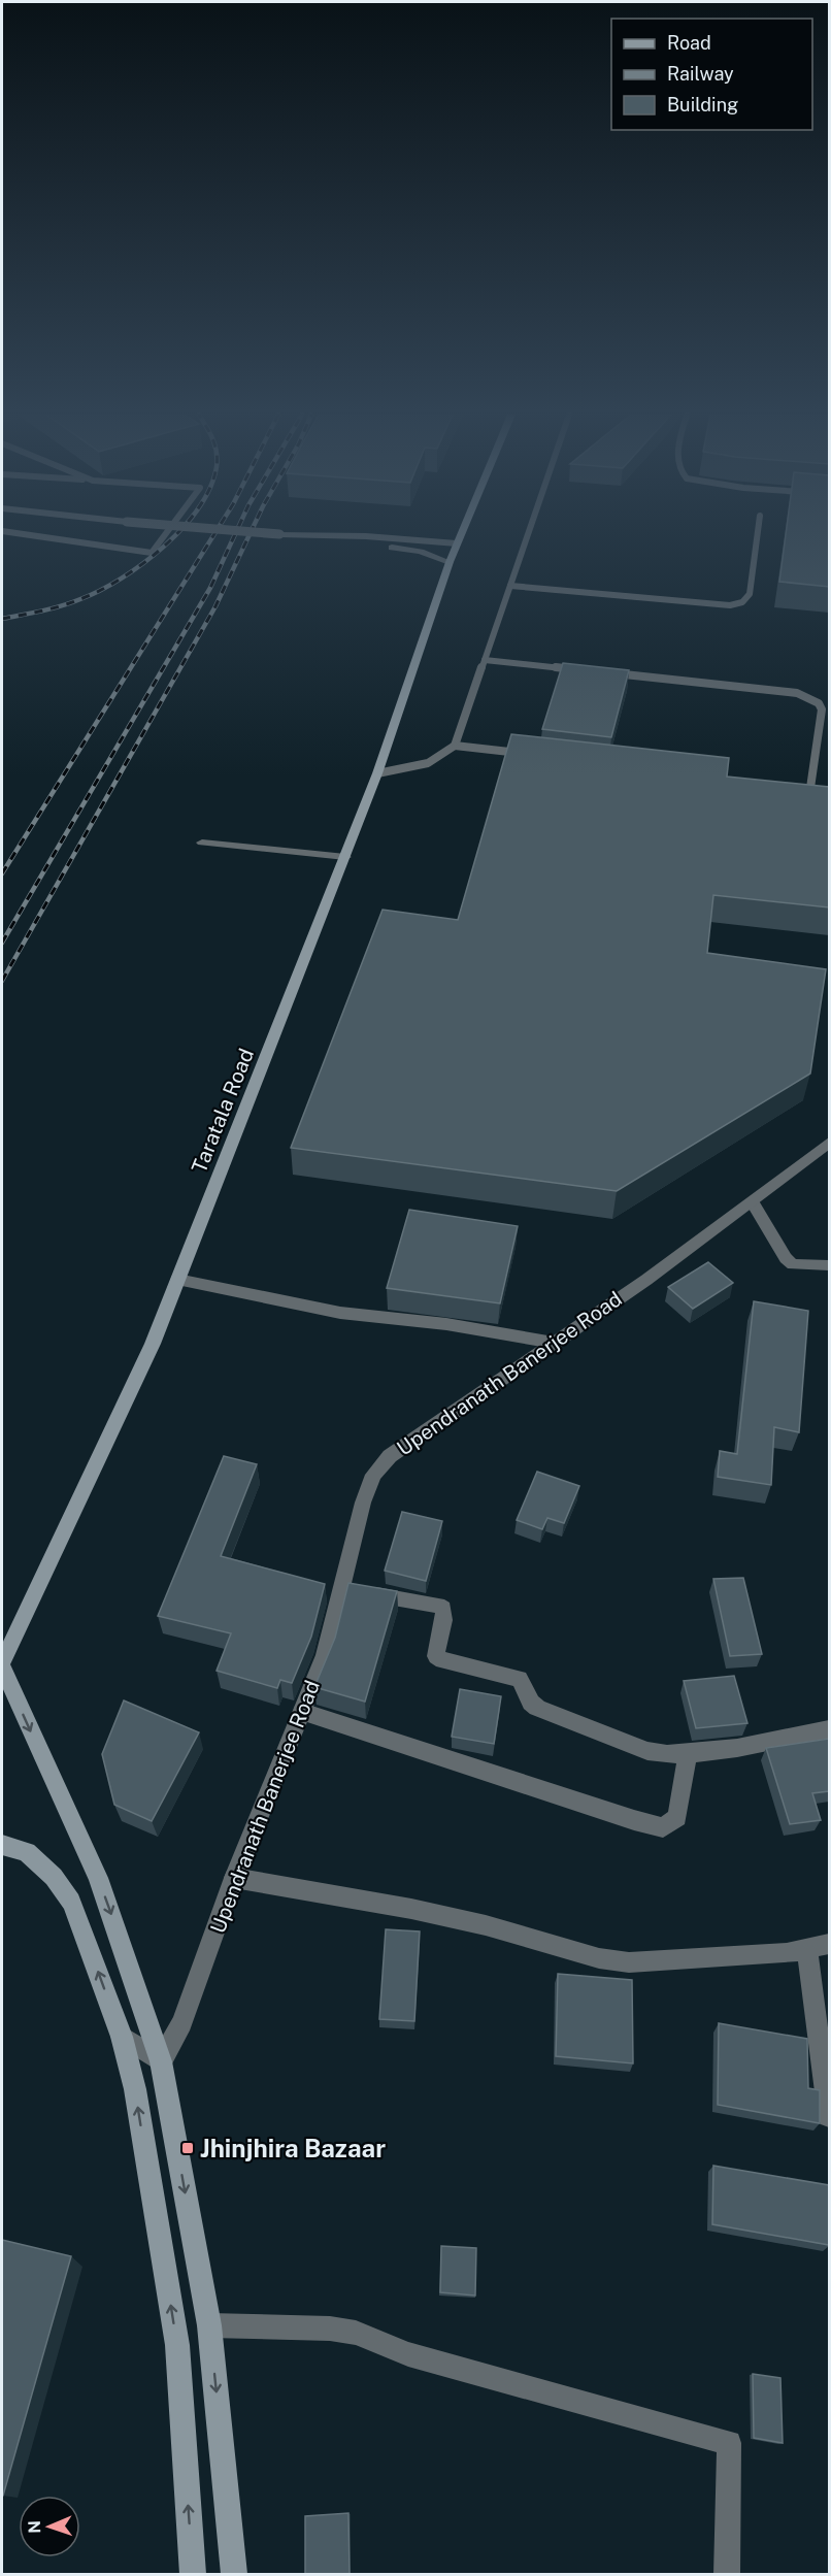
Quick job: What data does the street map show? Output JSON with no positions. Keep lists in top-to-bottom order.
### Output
{
  "streets": {
    "main road": ["Taratala Road"],
    "street": ["Upendranath Banerjee Road"]
  },
  "places": {
    "transit": ["Jhinjhira Bazaar"]
  },
  "legend": ["Road", "Railway", "Building"],
  "north": "left"
}
